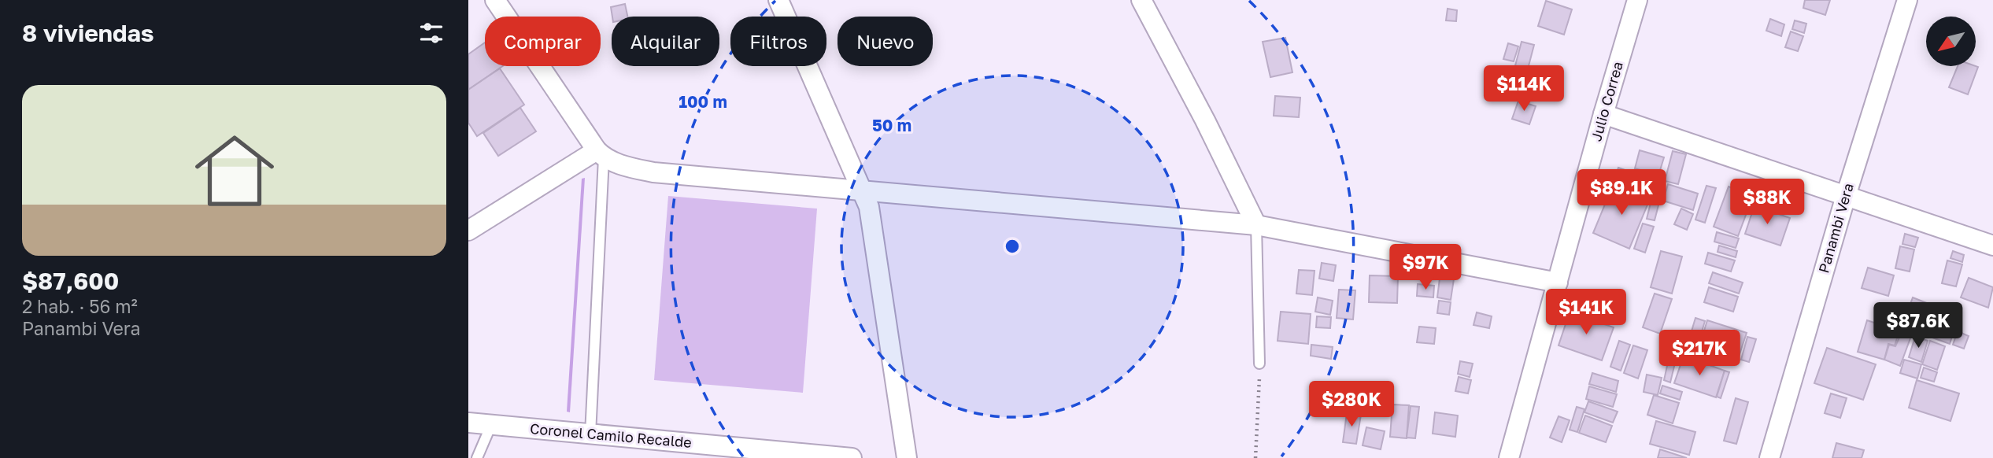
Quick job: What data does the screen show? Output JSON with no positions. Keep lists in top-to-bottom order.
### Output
{
  "streets": {
    "street": ["Julio Correa", "Panambi Vera", "Coronel Camilo Recalde"]
  },
  "north": "bottom left",
  "page": {
    "heading": "8 viviendas",
    "chip": [
      "Comprar",
      "Alquilar",
      "Filtros",
      "Nuevo"
    ],
    "price": [
      "$114K",
      "$89.1K",
      "$88K",
      "$97K",
      "$141K",
      "$87.6K",
      "$217K",
      "$280K"
    ],
    "list": [
      {
        "name": "$87,600",
        "note": "2 hab. · 56 m² · Panambi Vera"
      }
    ]
  },
  "rings": ["100 m", "50 m"]
}
